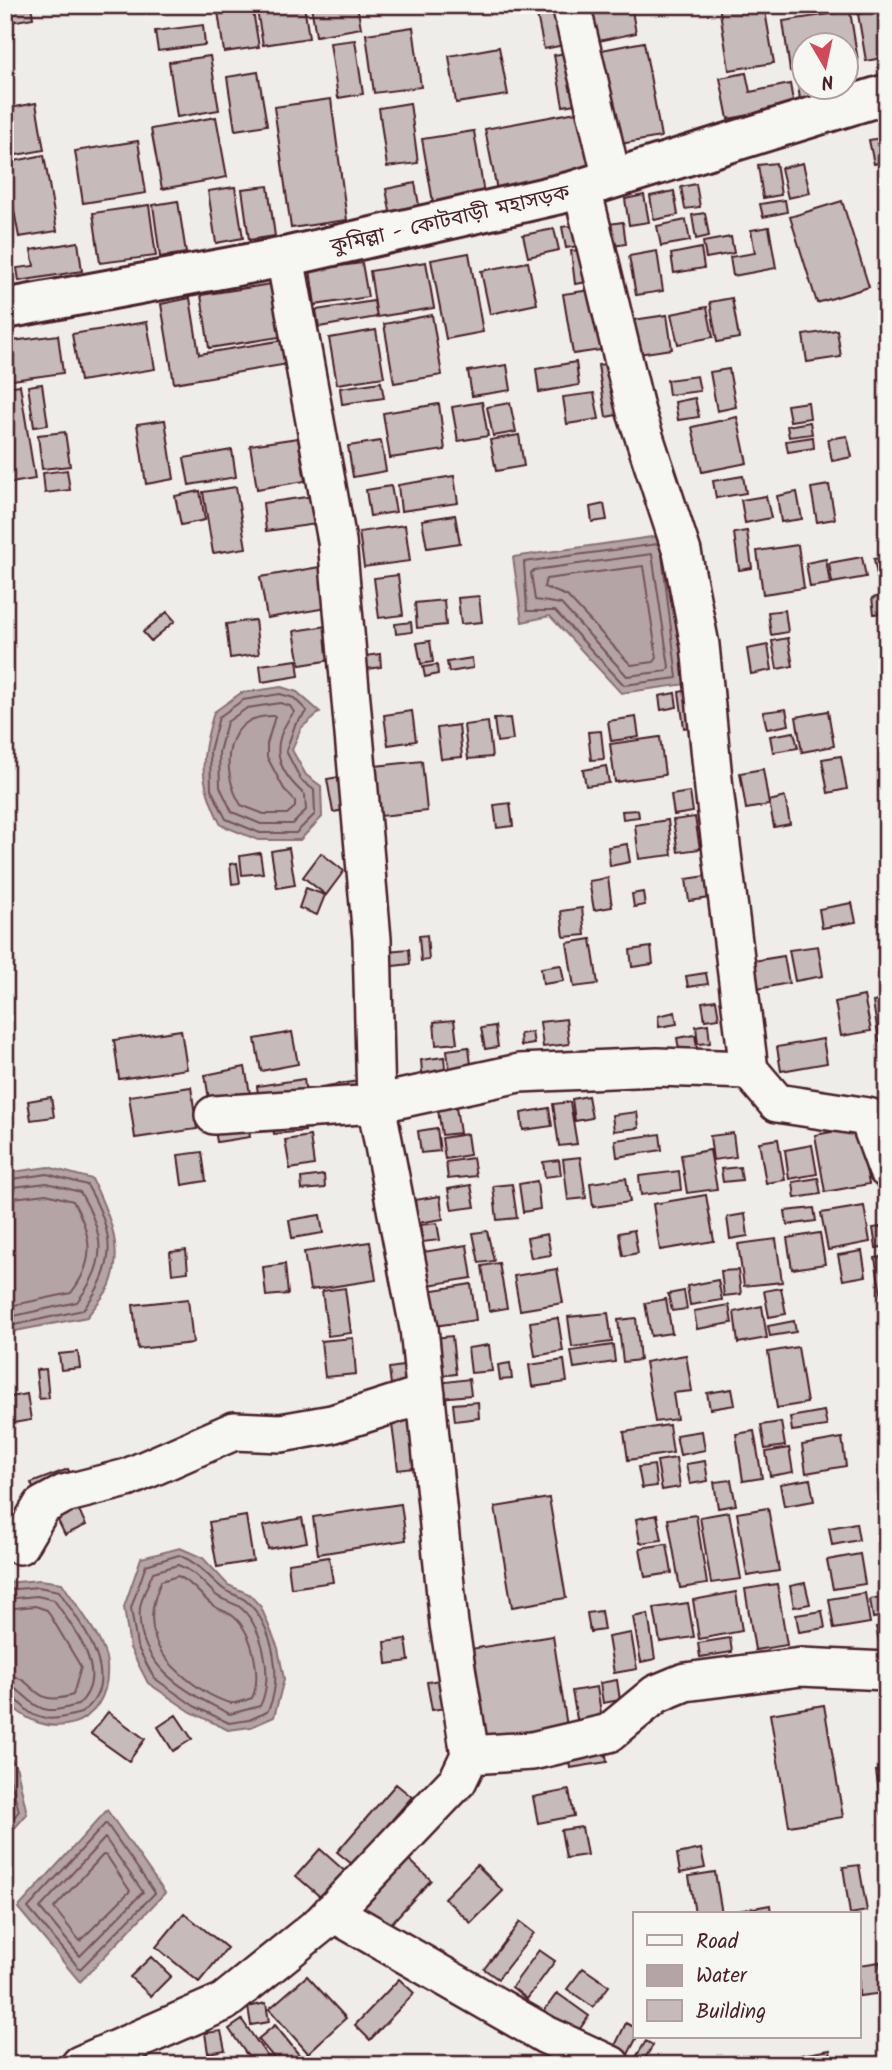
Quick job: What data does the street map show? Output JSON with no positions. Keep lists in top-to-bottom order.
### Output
{
  "streets": {
    "main road": ["কুমিল্লা - কোটবাড়ী মহাসড়ক"]
  },
  "legend": ["Road", "Water", "Building"],
  "north": "bottom"
}
